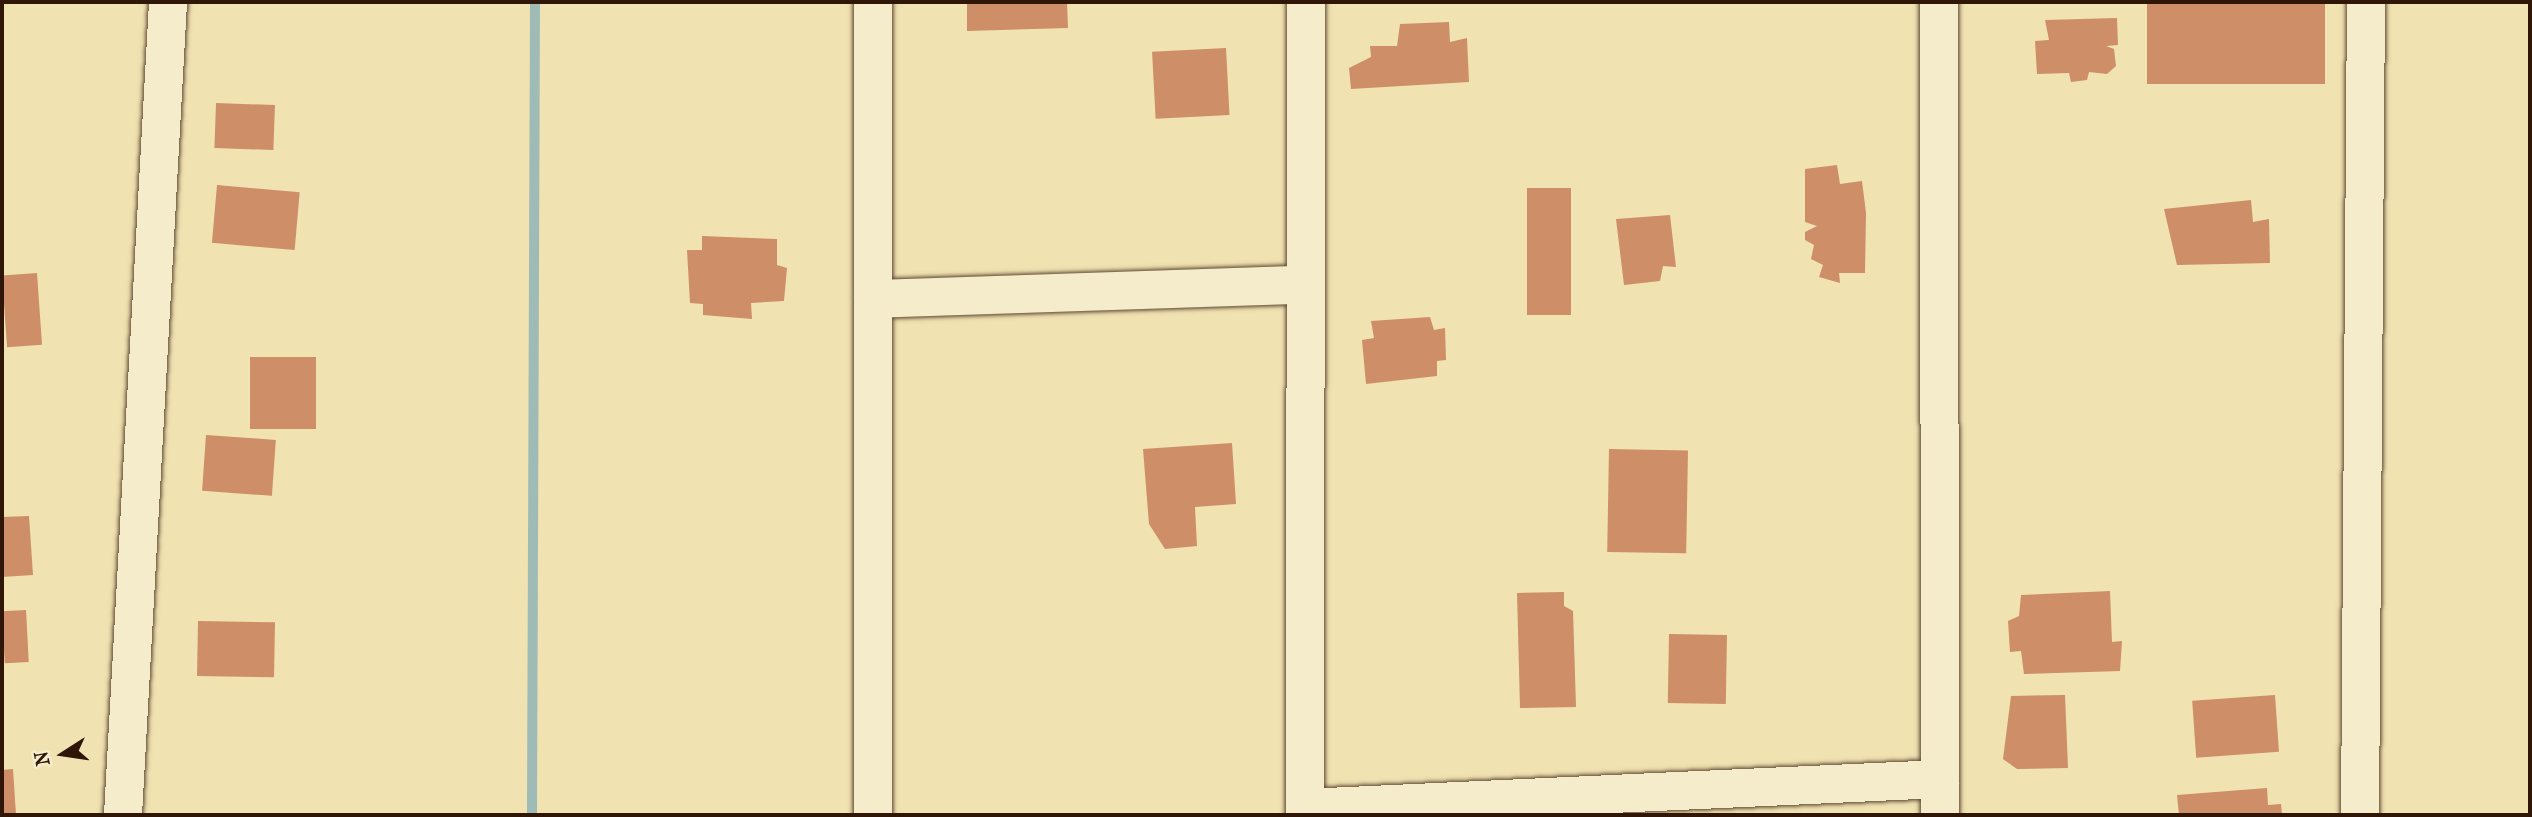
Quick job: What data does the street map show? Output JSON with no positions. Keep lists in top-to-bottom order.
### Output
{
  "north": "left"
}
